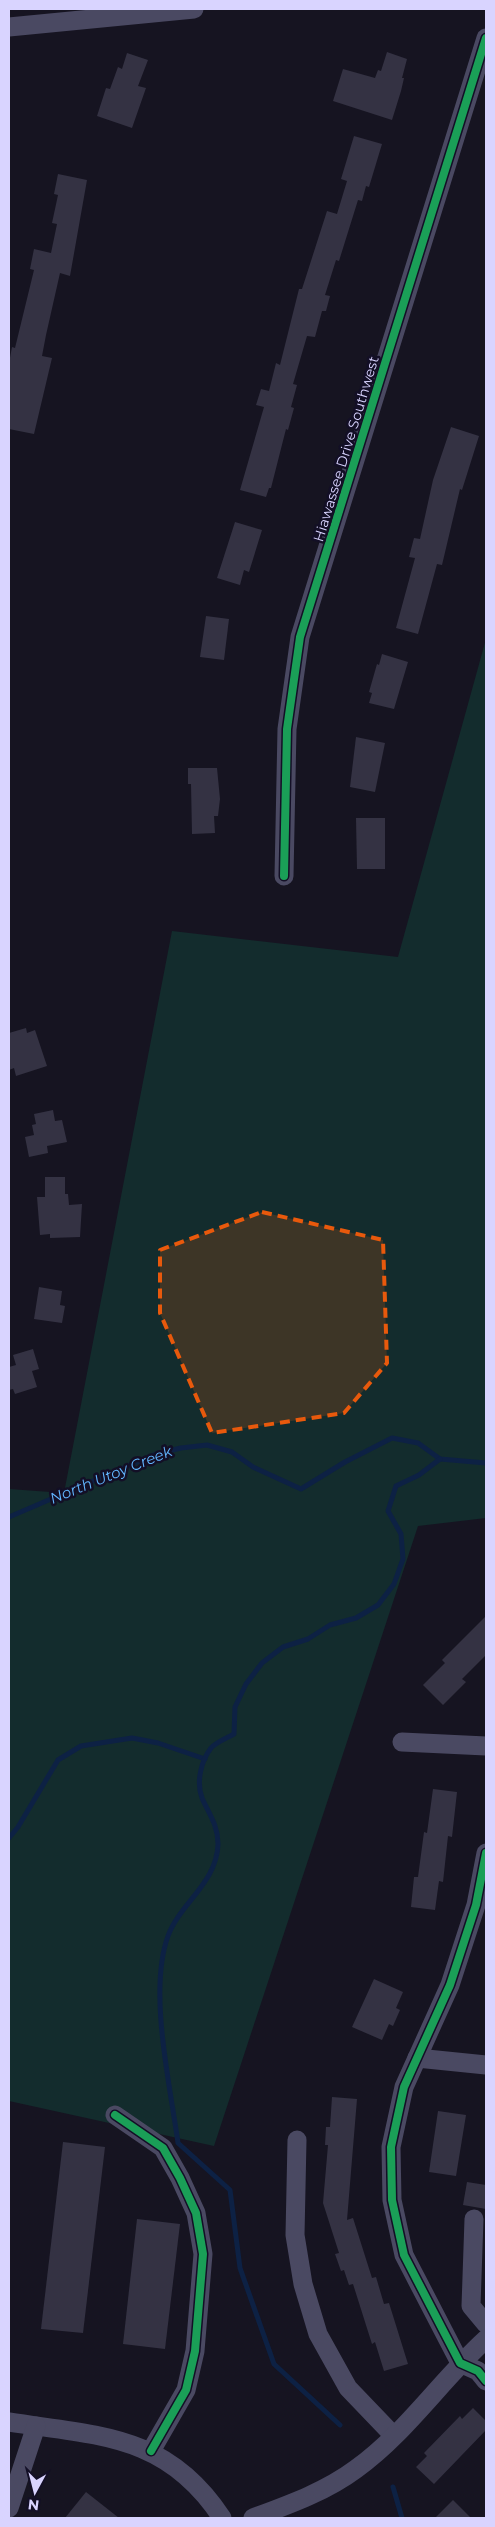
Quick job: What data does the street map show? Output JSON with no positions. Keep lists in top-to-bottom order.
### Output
{
  "streets": {
    "street": ["Hiawassee Drive Southwest"]
  },
  "water": ["North Utoy Creek"],
  "north": "bottom"
}
